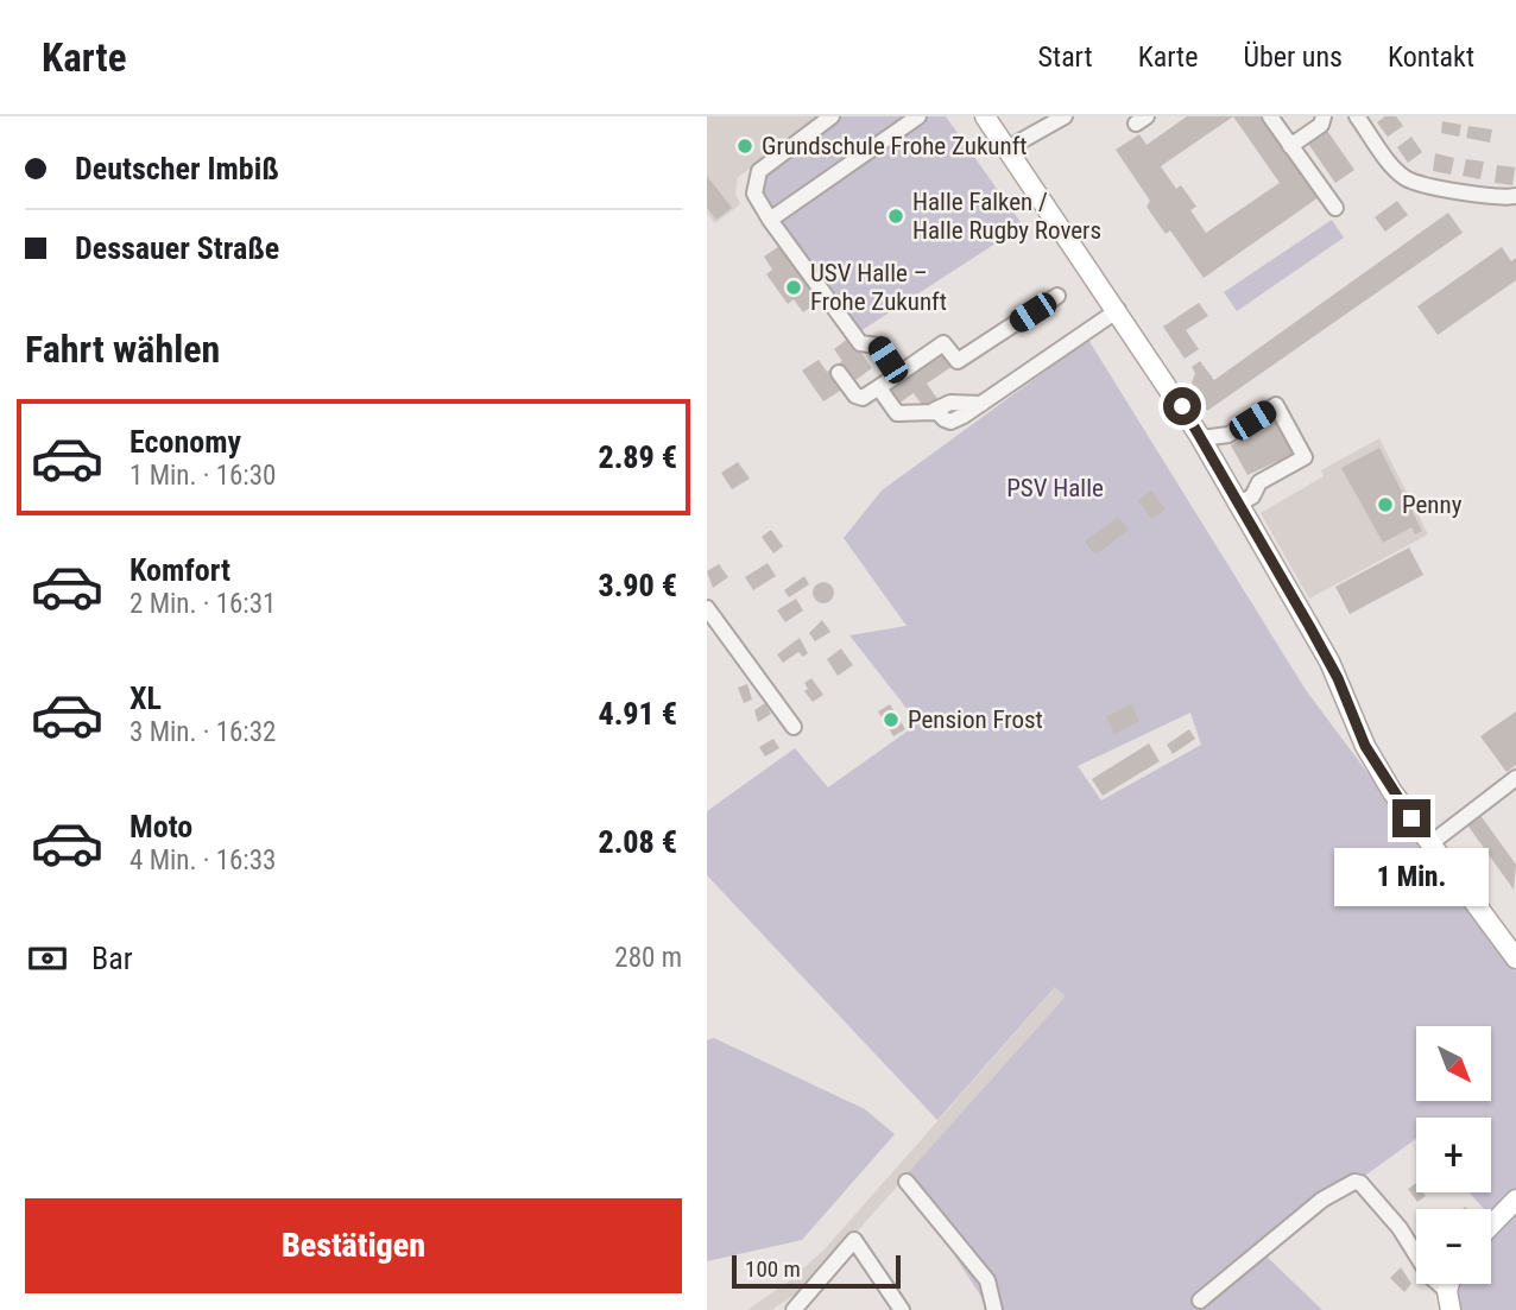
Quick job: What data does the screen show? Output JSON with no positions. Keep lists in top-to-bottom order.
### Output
{
  "parks": ["PSV Halle"],
  "places": [
    "Grundschule Frohe Zukunft",
    "Halle Falken / Halle Rugby Rovers",
    "USV Halle – Frohe Zukunft",
    "Penny",
    "Pension Frost"
  ],
  "scale_bar": "100 m",
  "north": "bottom right",
  "page": {
    "header": "Karte",
    "nav": [
      "Start",
      "Karte",
      "Über uns",
      "Kontakt"
    ],
    "banner": ["Deutscher Imbiß", "Dessauer Straße"],
    "heading": "Fahrt wählen",
    "list": [
      {
        "name": "Economy",
        "note": "1 Min. · 16:30",
        "value": "2.89 €"
      },
      {
        "name": "Komfort",
        "note": "2 Min. · 16:31",
        "value": "3.90 €"
      },
      {
        "name": "XL",
        "note": "3 Min. · 16:32",
        "value": "4.91 €"
      },
      {
        "name": "Moto",
        "note": "4 Min. · 16:33",
        "value": "2.08 €"
      }
    ],
    "bubble": "1 Min.",
    "pay": ["Bar", "280 m"],
    "map_buttons": ["+", "−"],
    "buttons": "Bestätigen",
    "scale": "100 m"
  }
}
